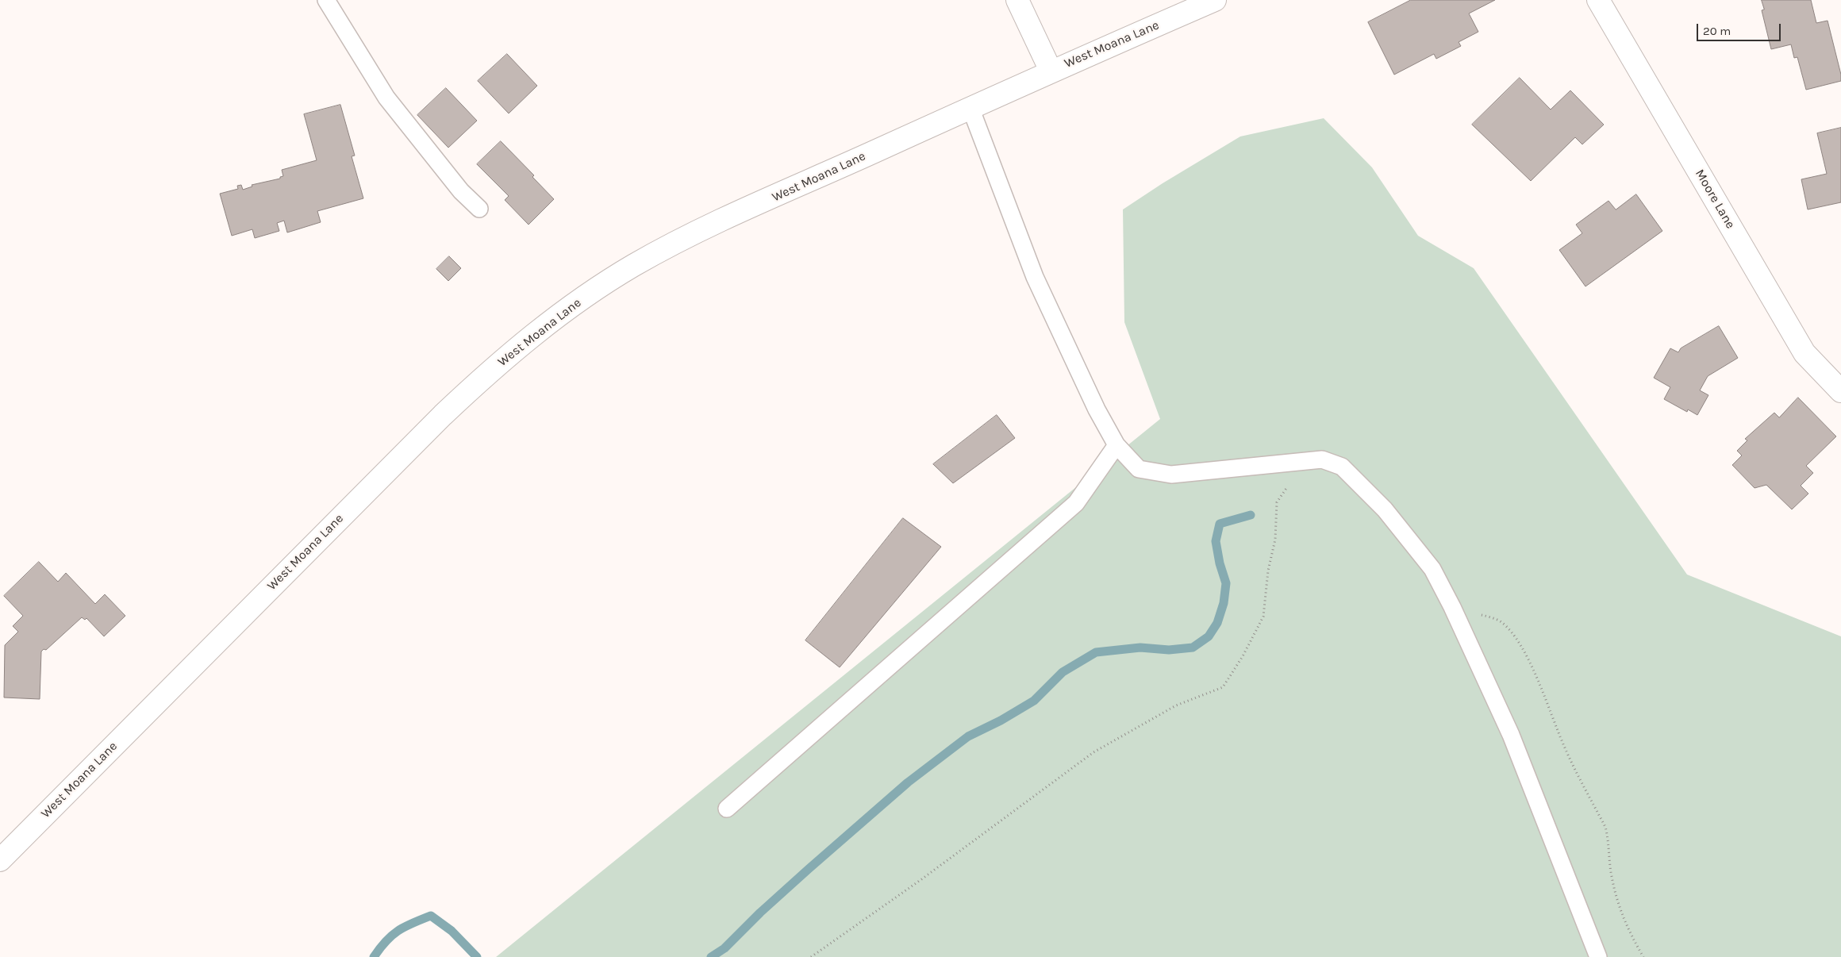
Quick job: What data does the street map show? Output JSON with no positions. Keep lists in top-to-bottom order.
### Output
{
  "streets": {
    "street": ["West Moana Lane", "Moore Lane"]
  },
  "scale_bar": "20 m"
}
